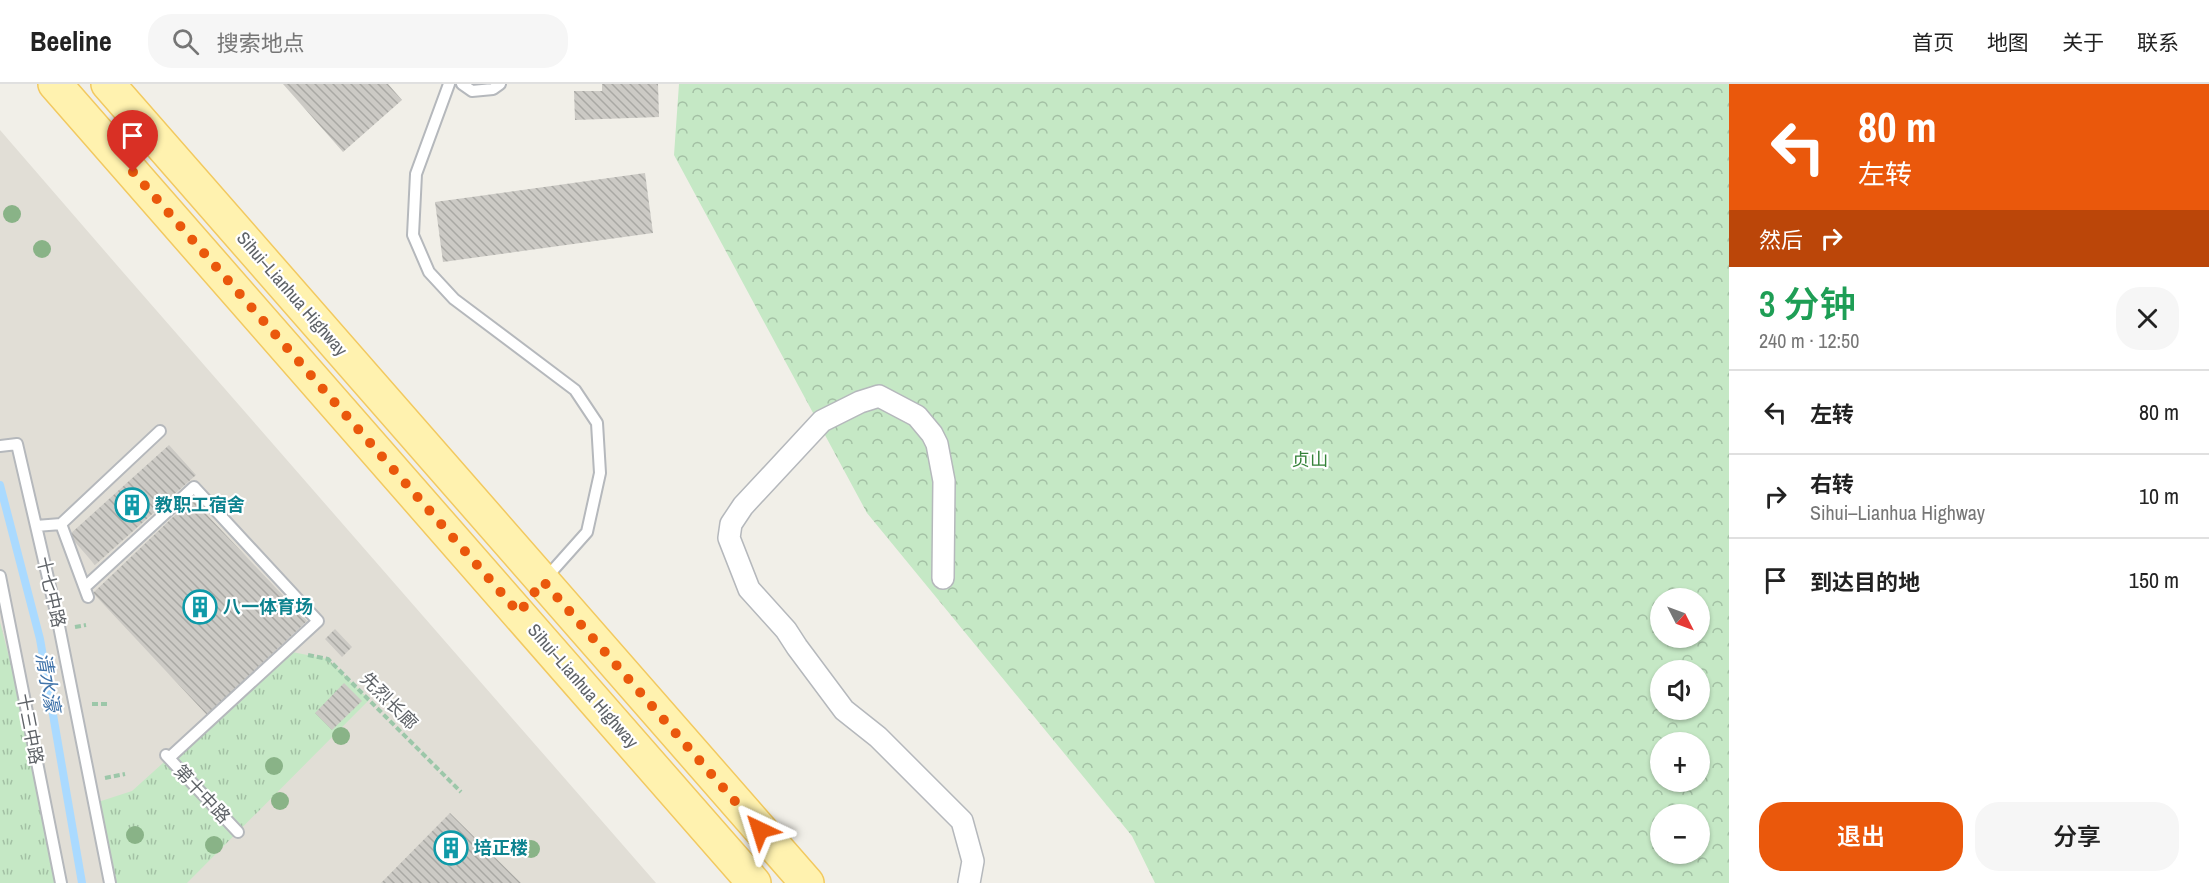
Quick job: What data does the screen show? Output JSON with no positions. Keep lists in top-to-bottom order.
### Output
{
  "streets": {
    "main road": ["Sihui–Lianhua Highway"],
    "lane": ["十七中路", "十三中路", "第十中路"],
    "path": ["先烈长廊"]
  },
  "crossings": [
    ["先烈长廊", "第十中路"]
  ],
  "water": ["清水濠"],
  "parks": ["贞山"],
  "places": {
    "building": ["教职工宿舍", "八一体育场", "培正楼"]
  },
  "north": "bottom right",
  "page": {
    "header": "Beeline",
    "search": "搜索地点",
    "nav": [
      "首页",
      "地图",
      "关于",
      "联系"
    ],
    "turn": ["80 m", "左转"],
    "then": "然后",
    "heading": ["3 分钟", "240 m · 12:50"],
    "list": [
      {
        "name": "左转",
        "value": "80 m"
      },
      {
        "name": "右转",
        "note": "Sihui–Lianhua Highway",
        "value": "10 m"
      },
      {
        "name": "到达目的地",
        "value": "150 m"
      }
    ],
    "map_buttons": ["+", "−"],
    "buttons": ["退出", "分享"]
  }
}
